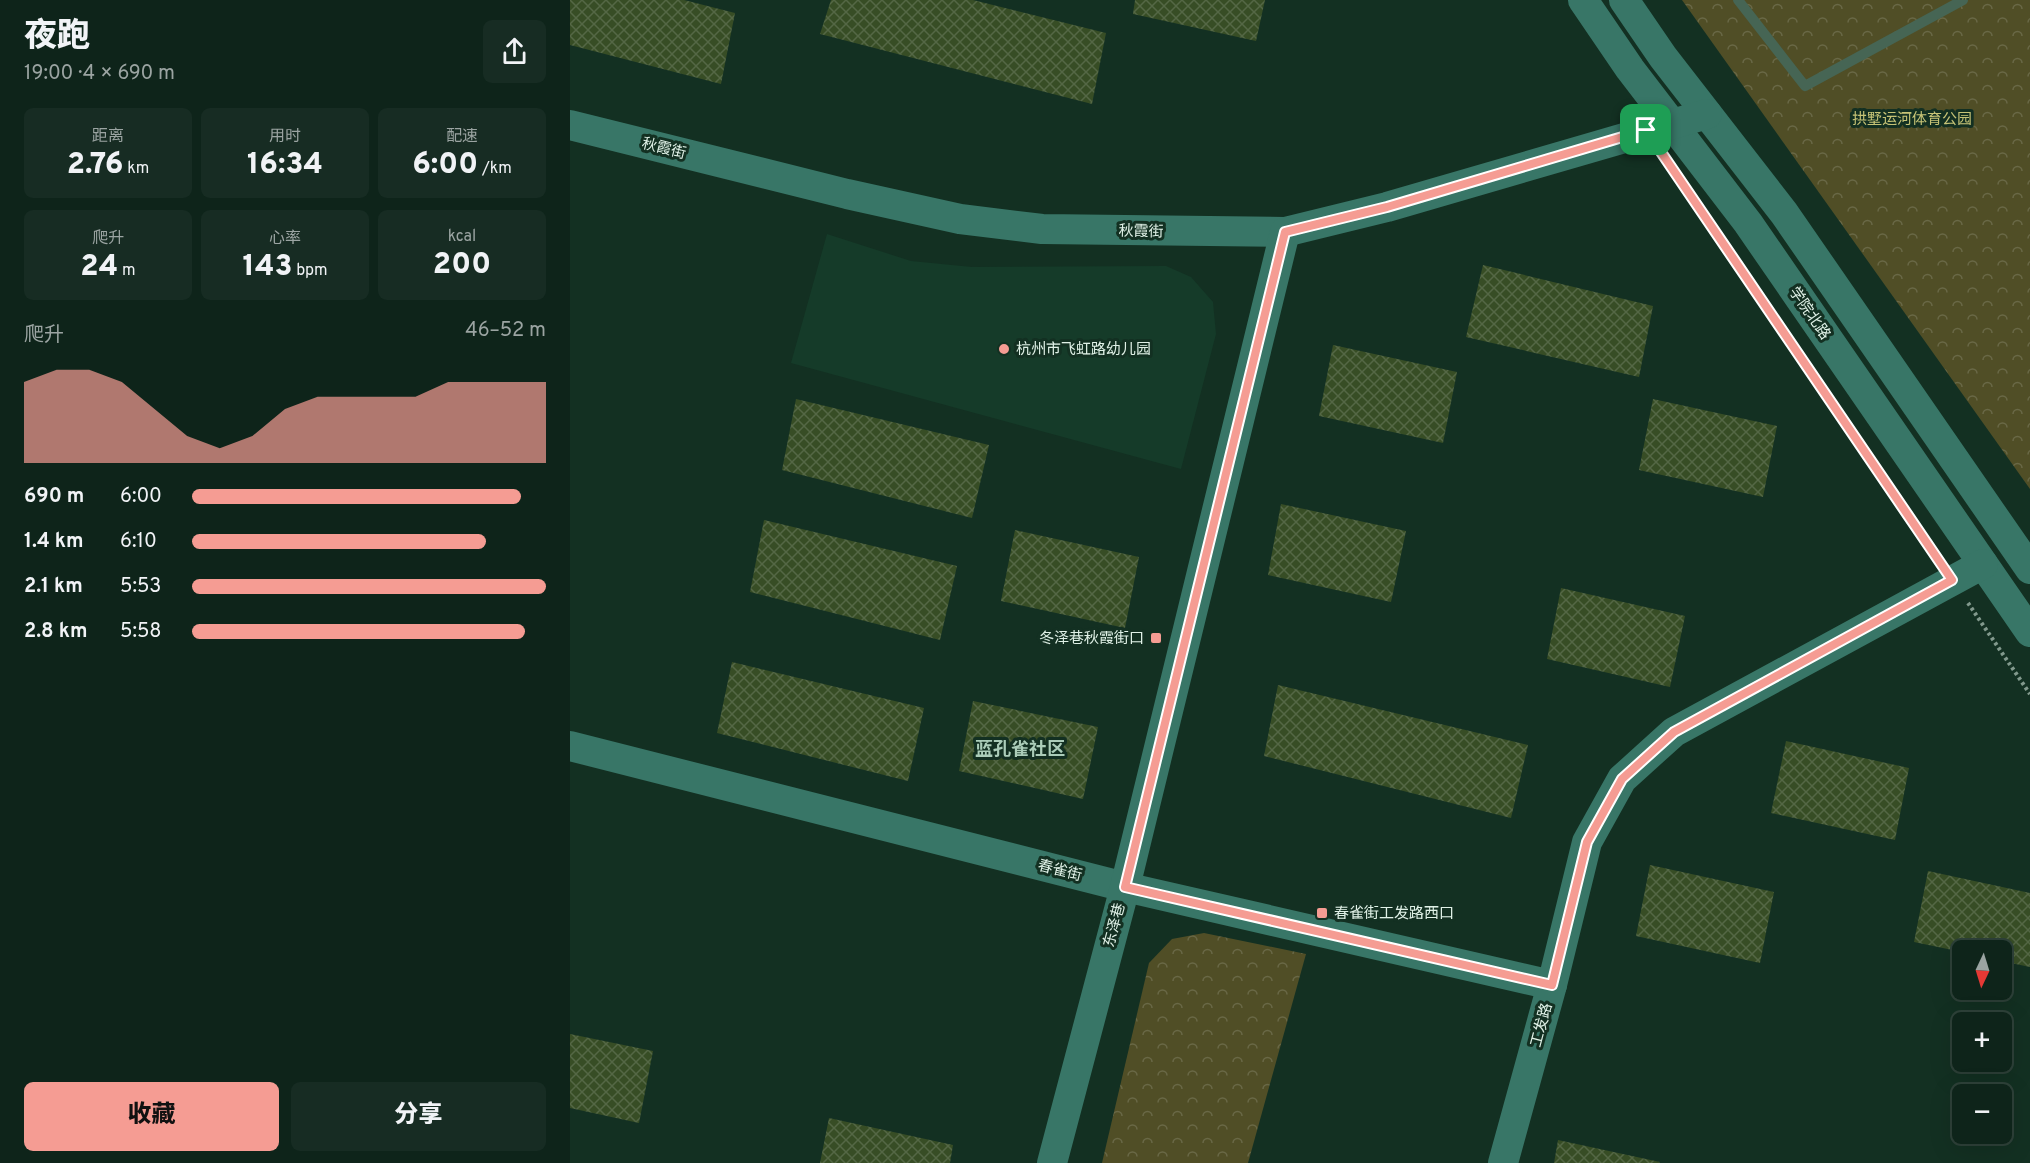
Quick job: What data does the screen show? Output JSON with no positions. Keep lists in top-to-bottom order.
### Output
{
  "streets": {
    "street": [
      "秋霞街",
      "学院北路",
      "春雀街",
      "东泽巷",
      "工发路"
    ]
  },
  "crossings": [
    ["秋霞街", "学院北路"],
    ["秋霞街", "东泽巷"],
    ["学院北路", "工发路"],
    ["春雀街", "东泽巷"],
    ["春雀街", "工发路"]
  ],
  "districts": ["蓝孔雀社区"],
  "parks": ["拱墅运河体育公园"],
  "places": {
    "other": ["杭州市飞虹路幼儿园"],
    "transit": ["冬泽巷秋霞街口", "春雀街工发路西口"]
  },
  "north": "bottom",
  "page": {
    "heading": ["夜跑", "19:00 · 4 × 690 m"],
    "stats": [
      ["距离", "2.76 km"],
      ["用时", "16:34"],
      ["配速", "6:00 /km"],
      ["爬升", "24 m"],
      ["心率", "143 bpm"],
      ["kcal", "200"]
    ],
    "chart": ["爬升", "46–52 m"],
    "list": [
      {
        "name": "690 m",
        "note": "6:00"
      },
      {
        "name": "1.4 km",
        "note": "6:10"
      },
      {
        "name": "2.1 km",
        "note": "5:53"
      },
      {
        "name": "2.8 km",
        "note": "5:58"
      }
    ],
    "map_buttons": ["+", "−"],
    "buttons": ["收藏", "分享"]
  }
}
